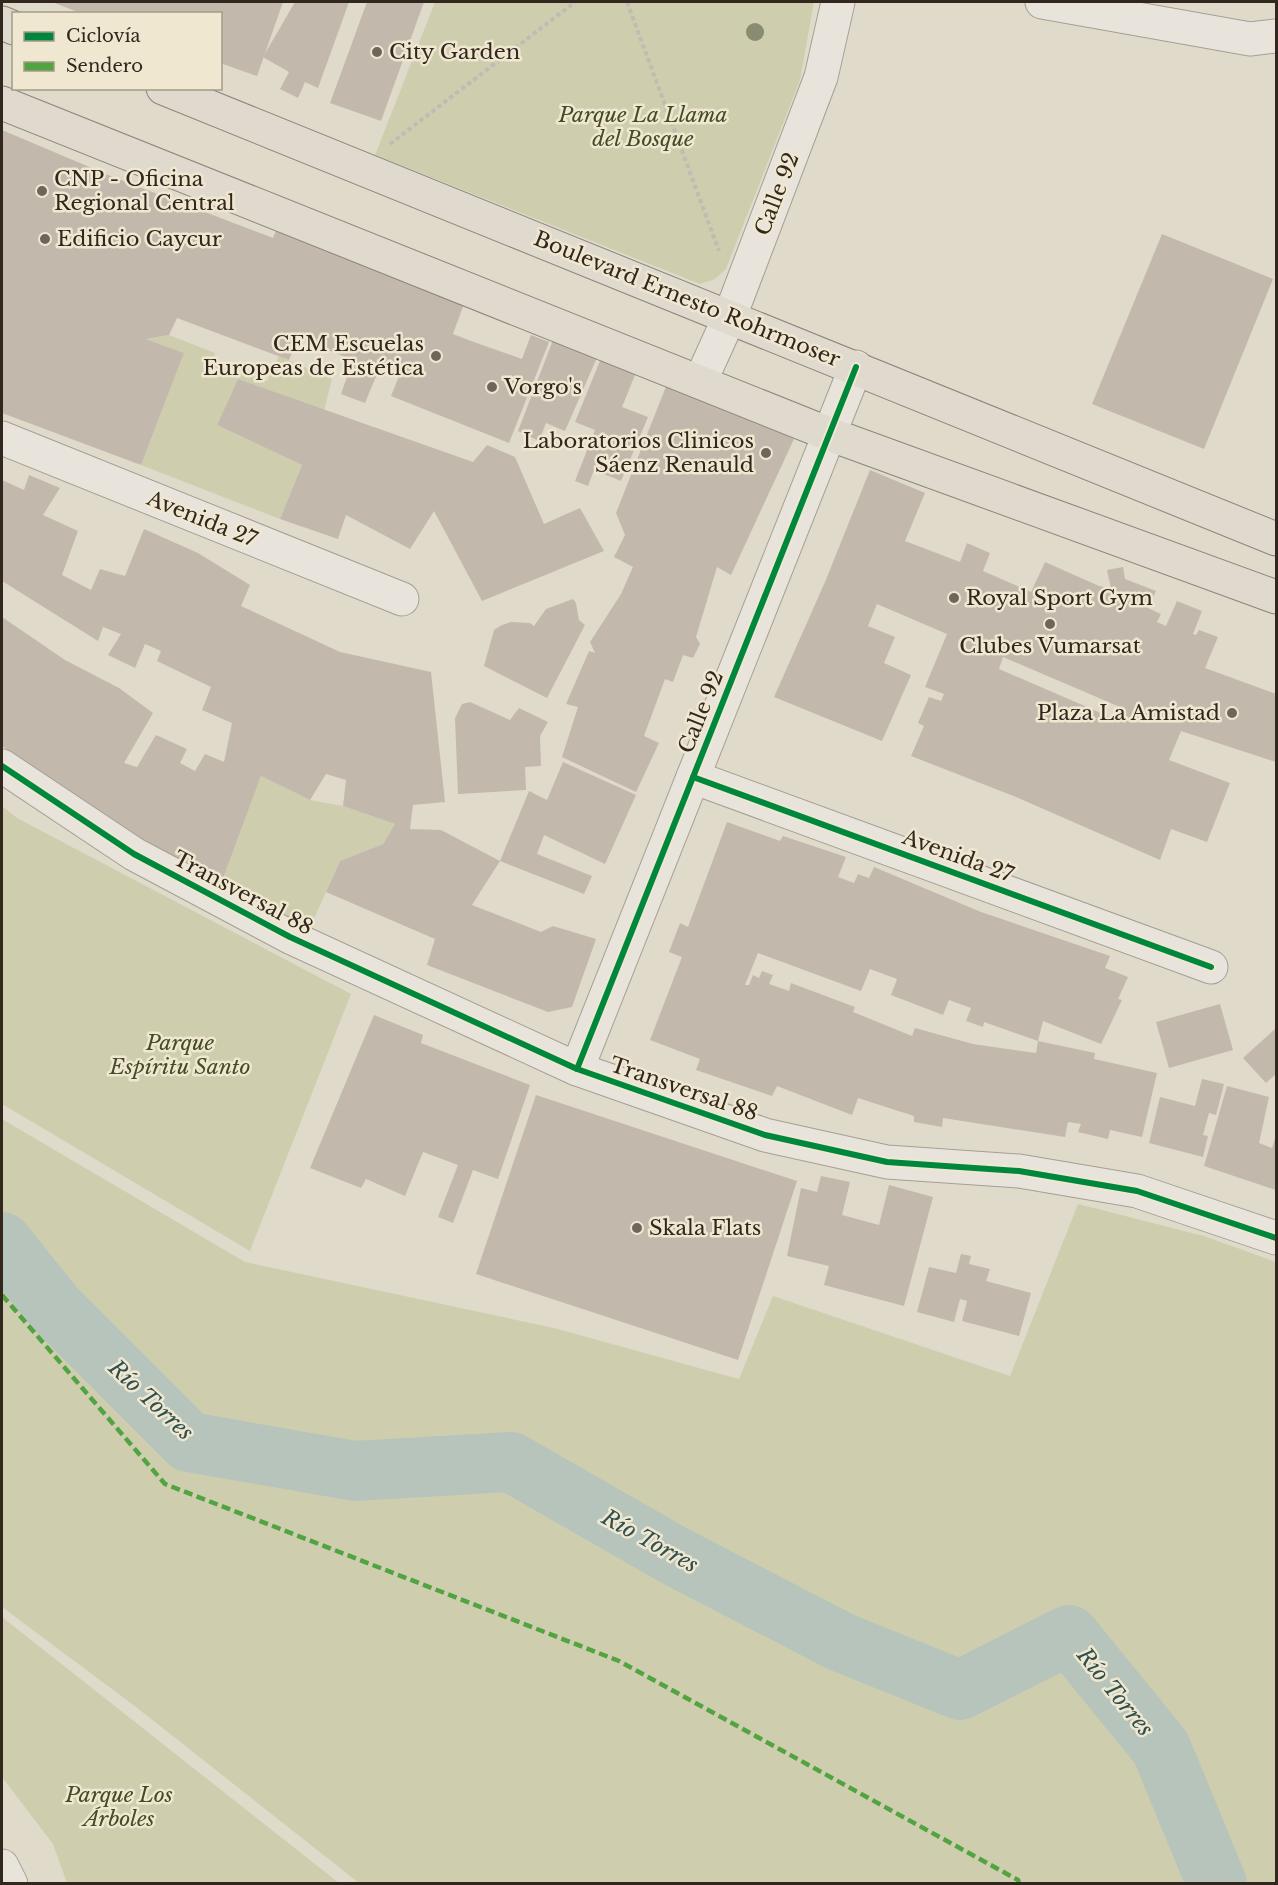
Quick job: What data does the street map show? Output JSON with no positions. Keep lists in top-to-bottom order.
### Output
{
  "streets": {
    "main road": ["Boulevard Ernesto Rohrmoser"],
    "street": ["Calle 92", "Avenida 27", "Transversal 88"]
  },
  "crossings": [
    ["Calle 92", "Boulevard Ernesto Rohrmoser"],
    ["Calle 92", "Avenida 27"],
    ["Calle 92", "Transversal 88"]
  ],
  "water": ["Río Torres"],
  "parks": ["Parque La Llama del Bosque", "Parque Espíritu Santo", "Parque Los Árboles"],
  "places": [
    "City Garden",
    "CNP - Oficina Regional Central",
    "Edificio Caycur",
    "CEM Escuelas Europeas de Estética",
    "Vorgo's",
    "Laboratorios Clinicos Sáenz Renauld",
    "Royal Sport Gym",
    "Clubes Vumarsat",
    "Plaza La Amistad",
    "Skala Flats"
  ],
  "legend": ["Ciclovía", "Sendero"]
}
